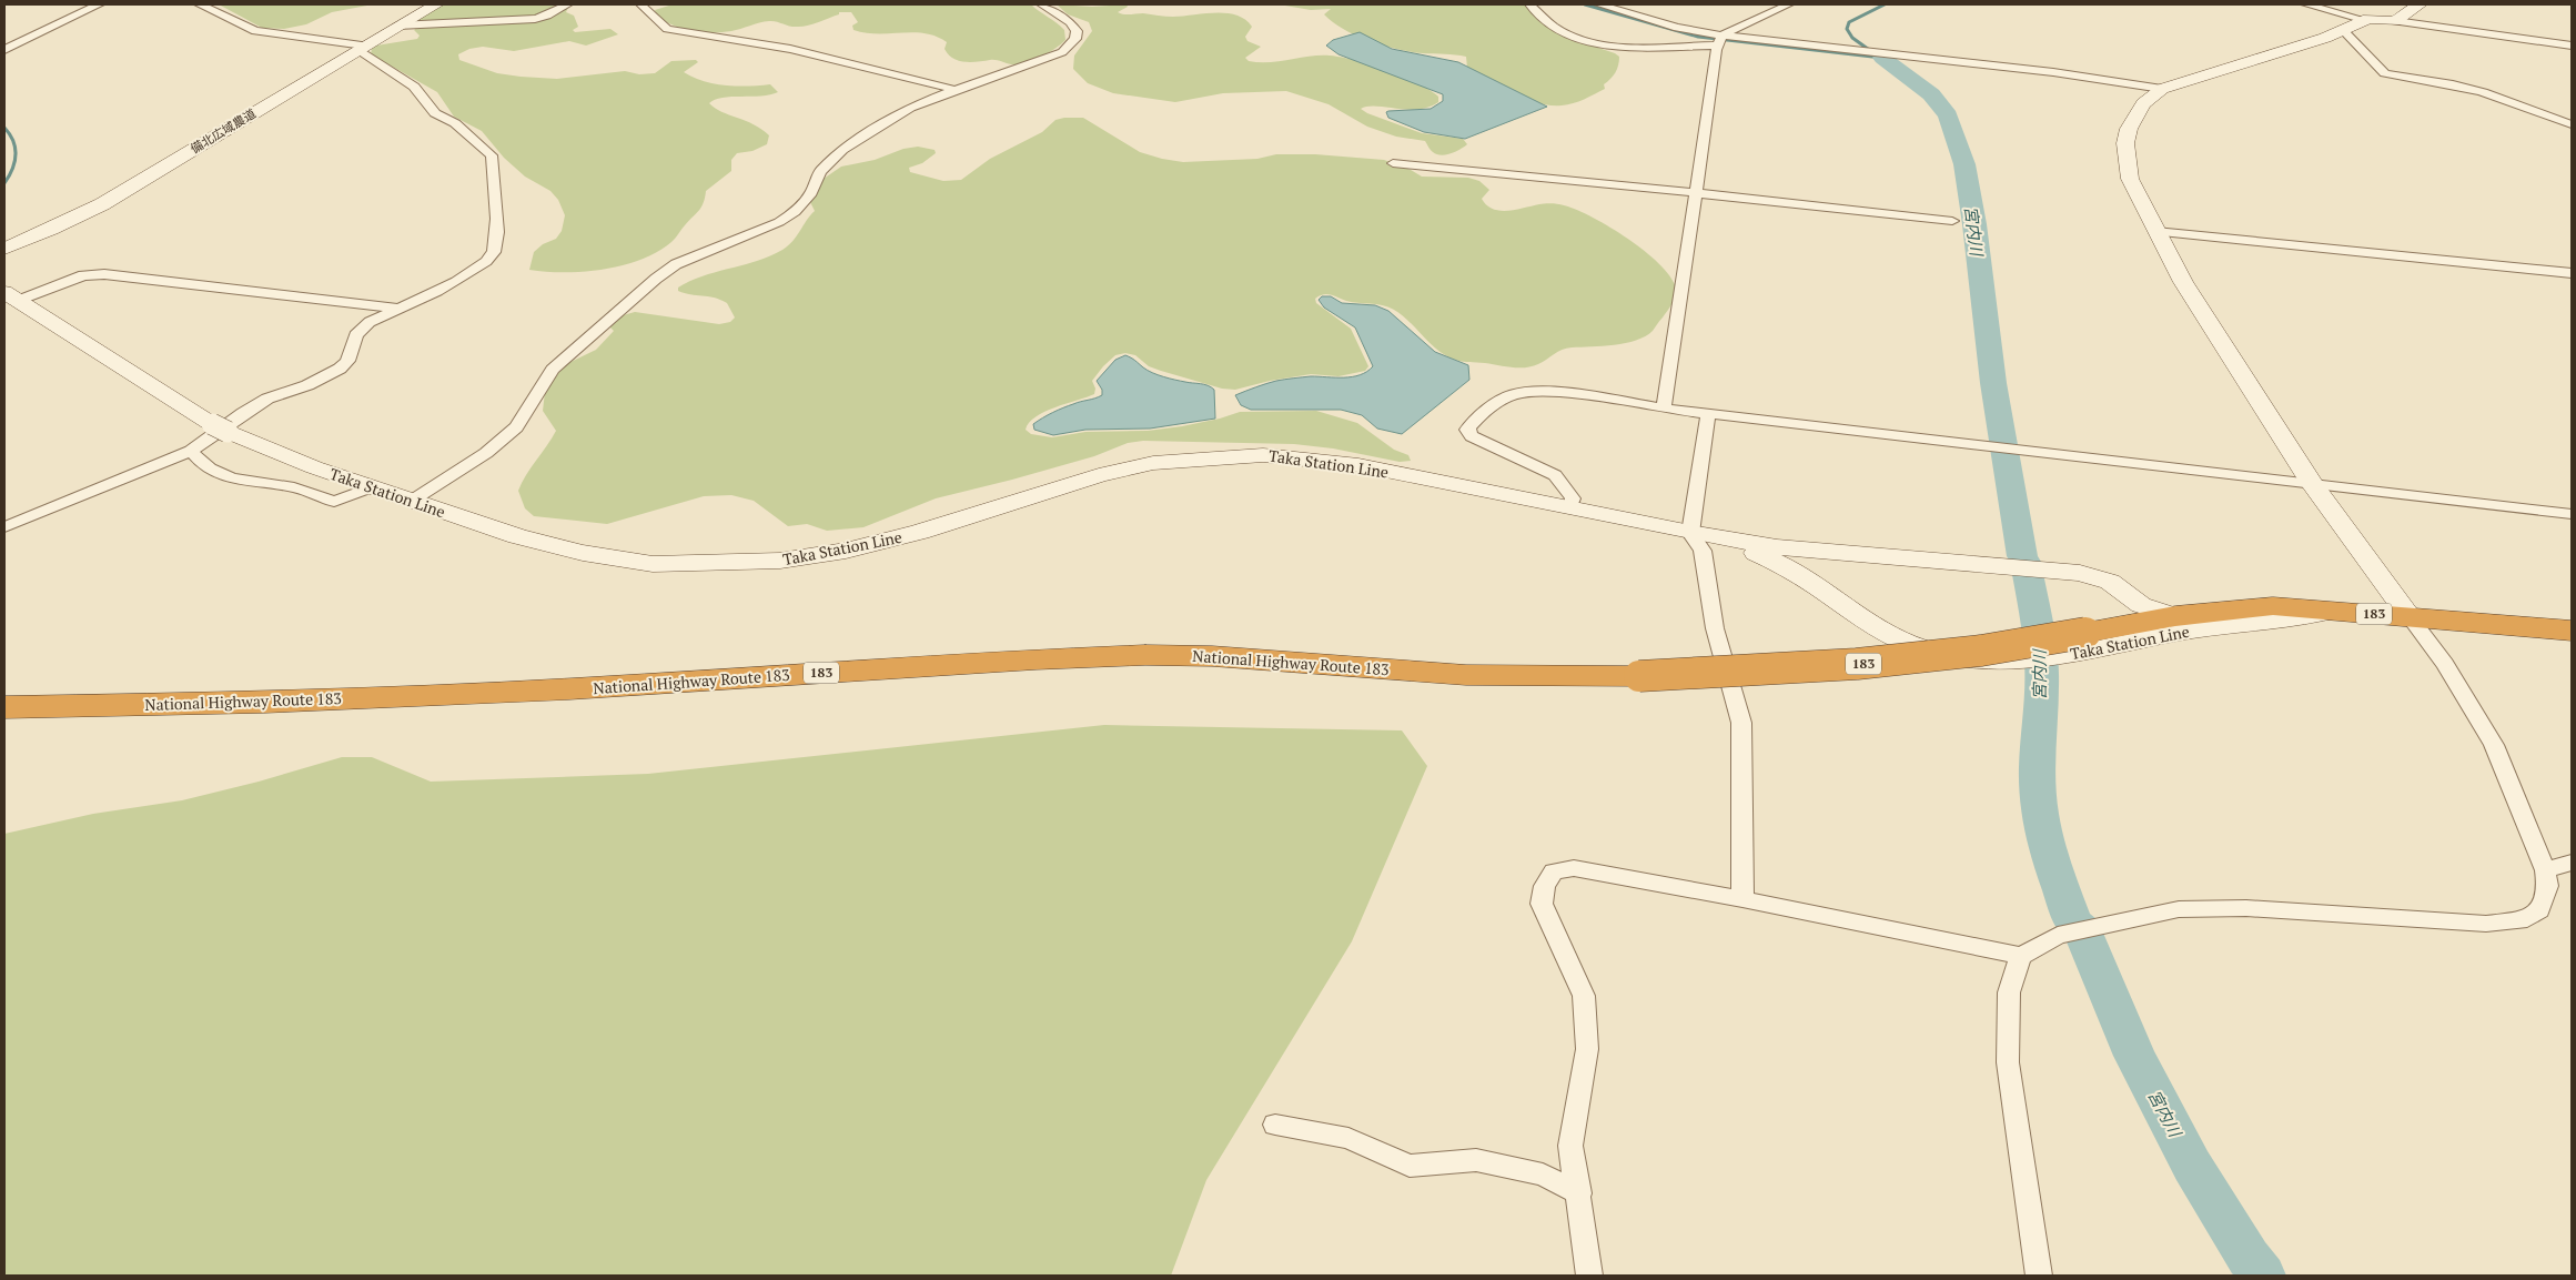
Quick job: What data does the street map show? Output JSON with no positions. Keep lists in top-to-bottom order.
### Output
{
  "streets": {
    "highway": ["183", "National Highway Route 183"],
    "main road": ["備北広域農道", "Taka Station Line"]
  },
  "crossings": [
    ["Taka Station Line", "National Highway Route 183"]
  ],
  "water": ["宮内川"]
}
